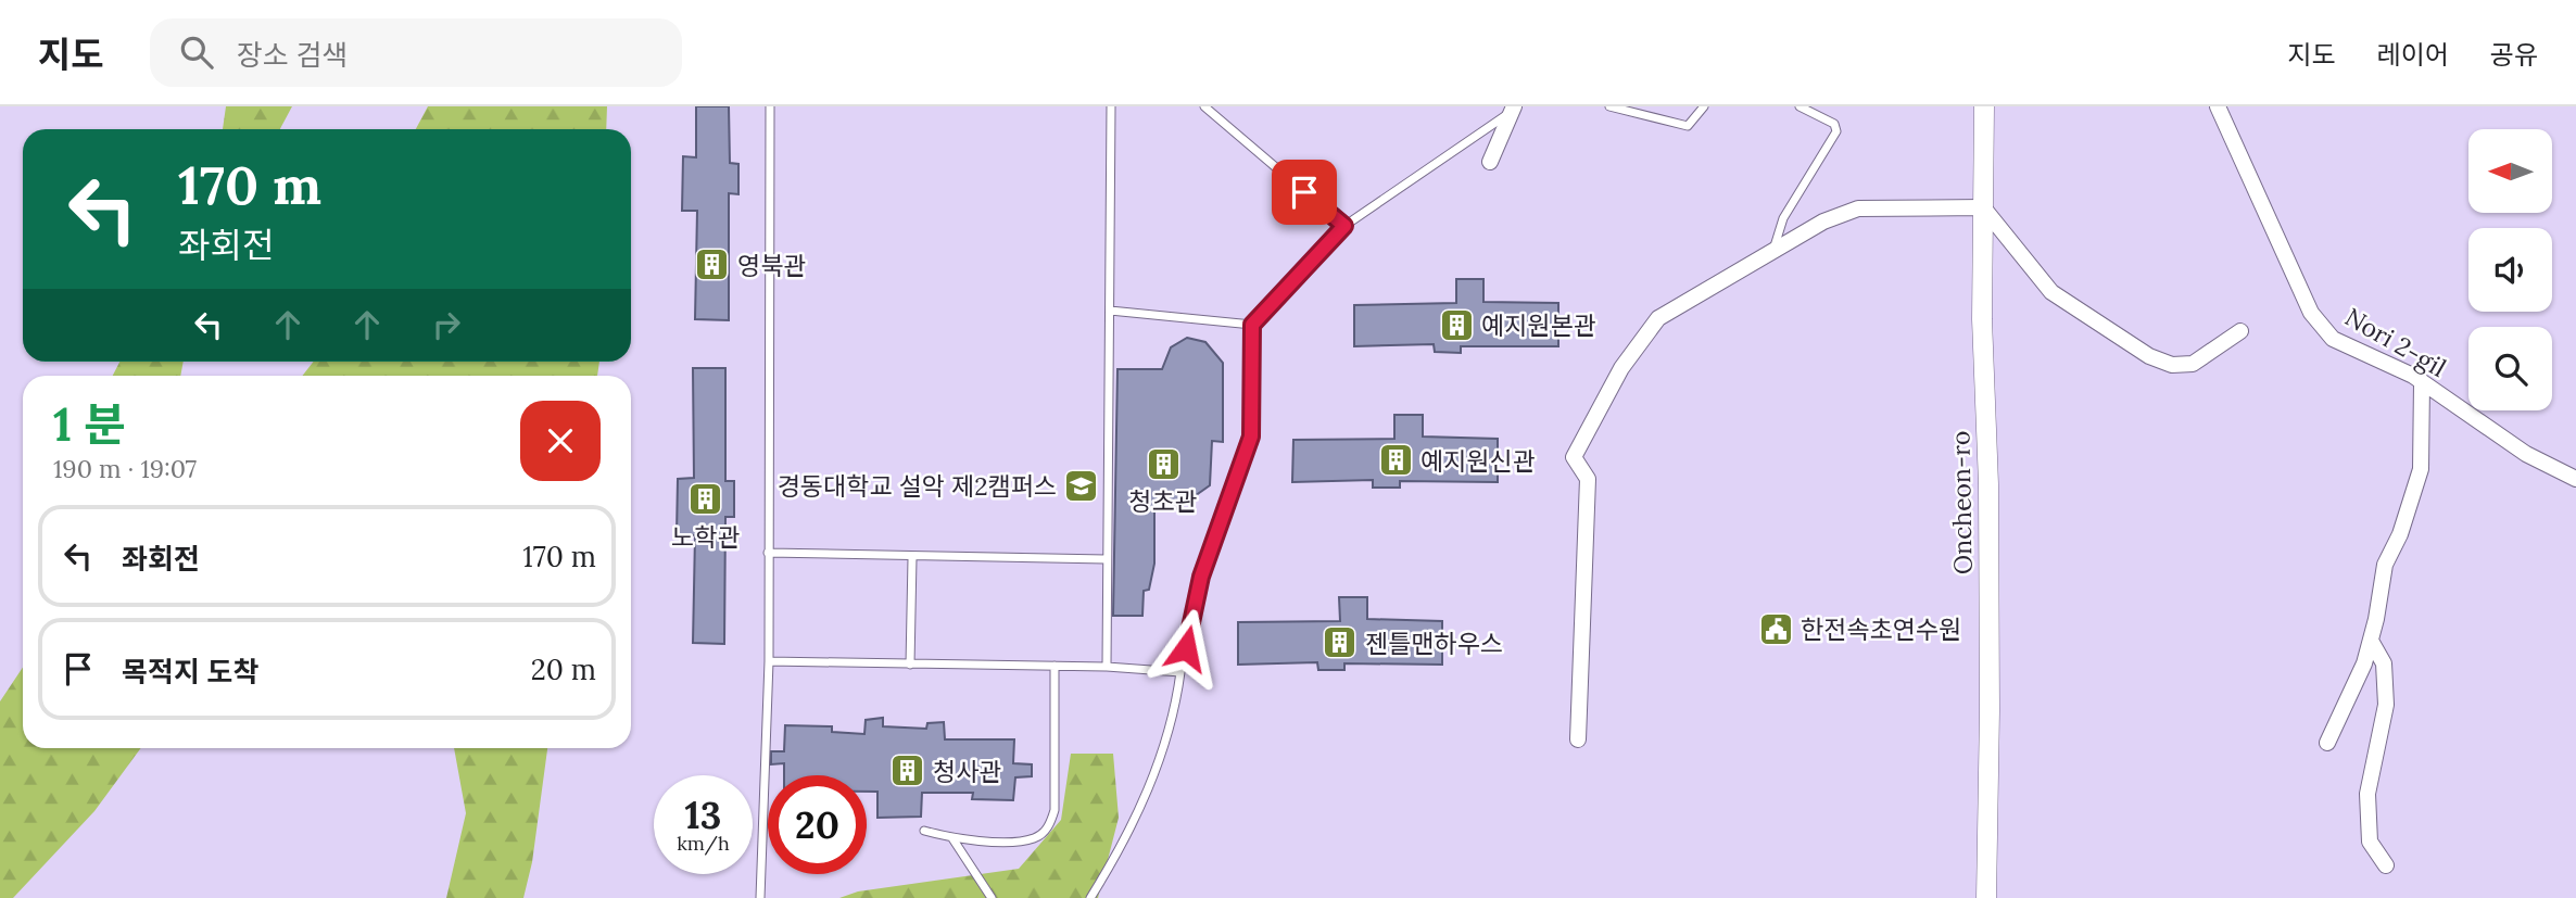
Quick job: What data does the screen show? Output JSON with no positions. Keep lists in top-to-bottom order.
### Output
{
  "streets": {
    "street": ["Nori 2-gil", "Oncheon-ro"]
  },
  "places": {
    "building": [
      "영북관",
      "예지원본관",
      "예지원신관",
      "청초관",
      "노학관",
      "젠틀맨하우스",
      "청사관"
    ],
    "school or university": ["경동대학교 설악 제2캠퍼스"],
    "public building": ["한전속초연수원"]
  },
  "north": "left",
  "page": {
    "header": "지도",
    "search": "장소 검색",
    "nav": ["지도", "레이어", "공유"],
    "turn": ["170 m", "좌회전"],
    "heading": ["1 분", "190 m · 19:07"],
    "list": [
      {
        "name": "좌회전",
        "value": "170 m"
      },
      {
        "name": "목적지 도착",
        "value": "20 m"
      }
    ],
    "speed": "13 km/h",
    "limit": "20"
  }
}
